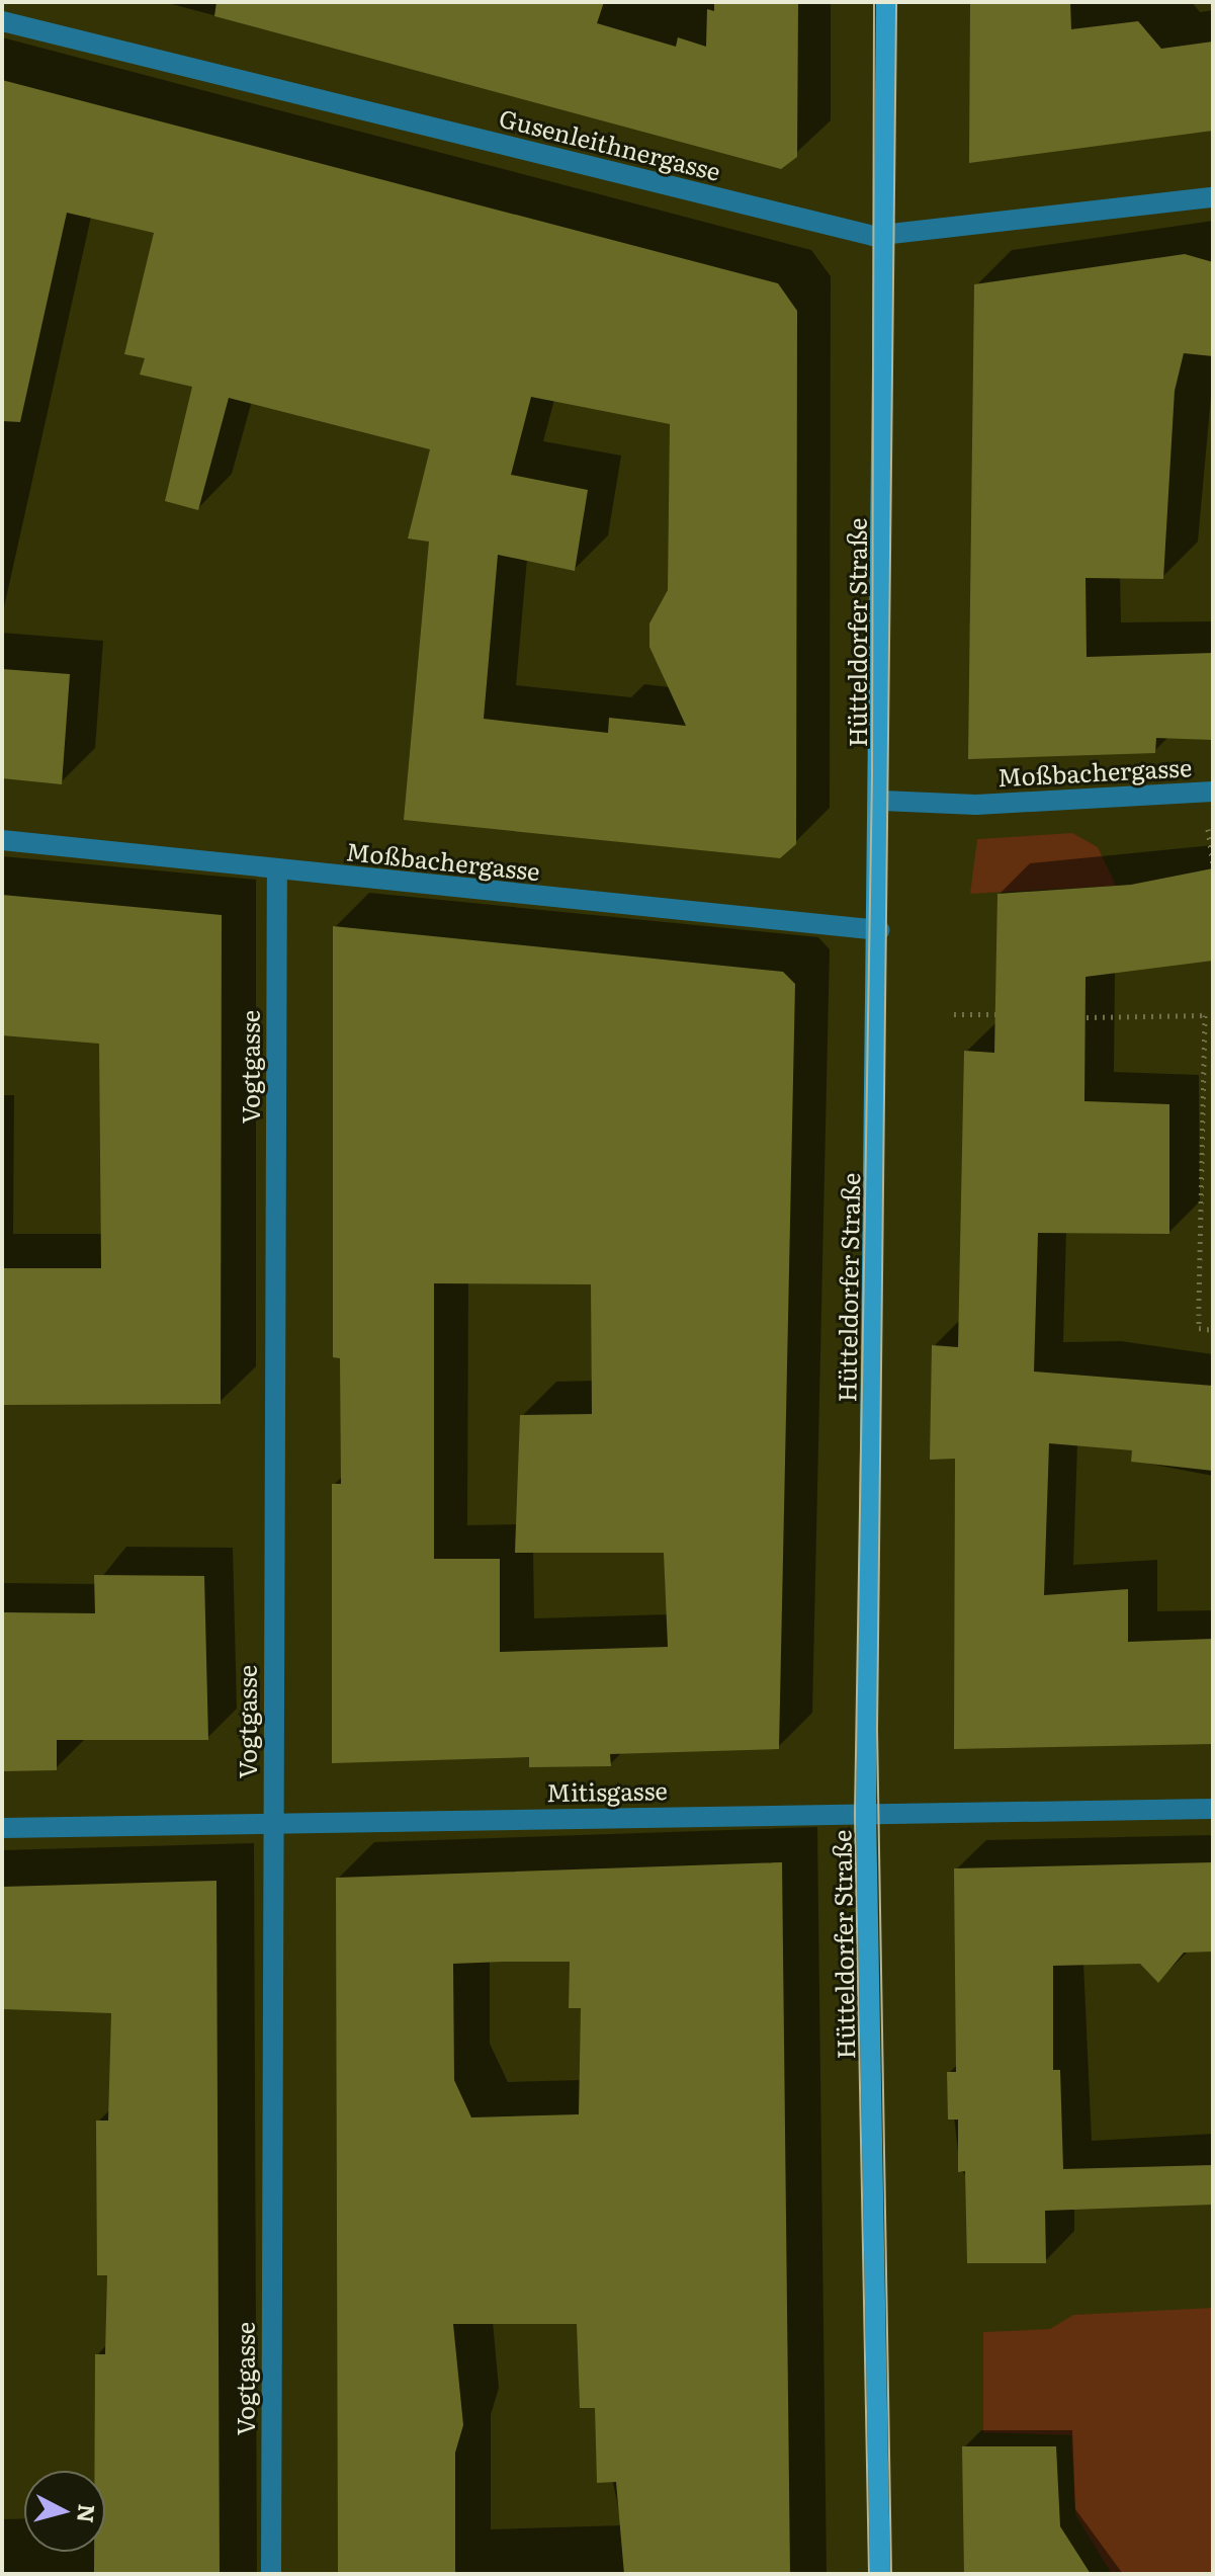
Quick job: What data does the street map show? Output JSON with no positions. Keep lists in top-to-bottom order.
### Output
{
  "streets": {
    "main road": ["Hütteldorfer Straße"],
    "street": [
      "Gusenleithnergasse",
      "Moßbachergasse",
      "Vogtgasse",
      "Mitisgasse"
    ]
  },
  "crossings": [
    ["Gusenleithnergasse", "Hütteldorfer Straße"],
    ["Hütteldorfer Straße", "Moßbachergasse"],
    ["Hütteldorfer Straße", "Mitisgasse"],
    ["Moßbachergasse", "Vogtgasse"],
    ["Vogtgasse", "Mitisgasse"]
  ],
  "north": "right"
}
